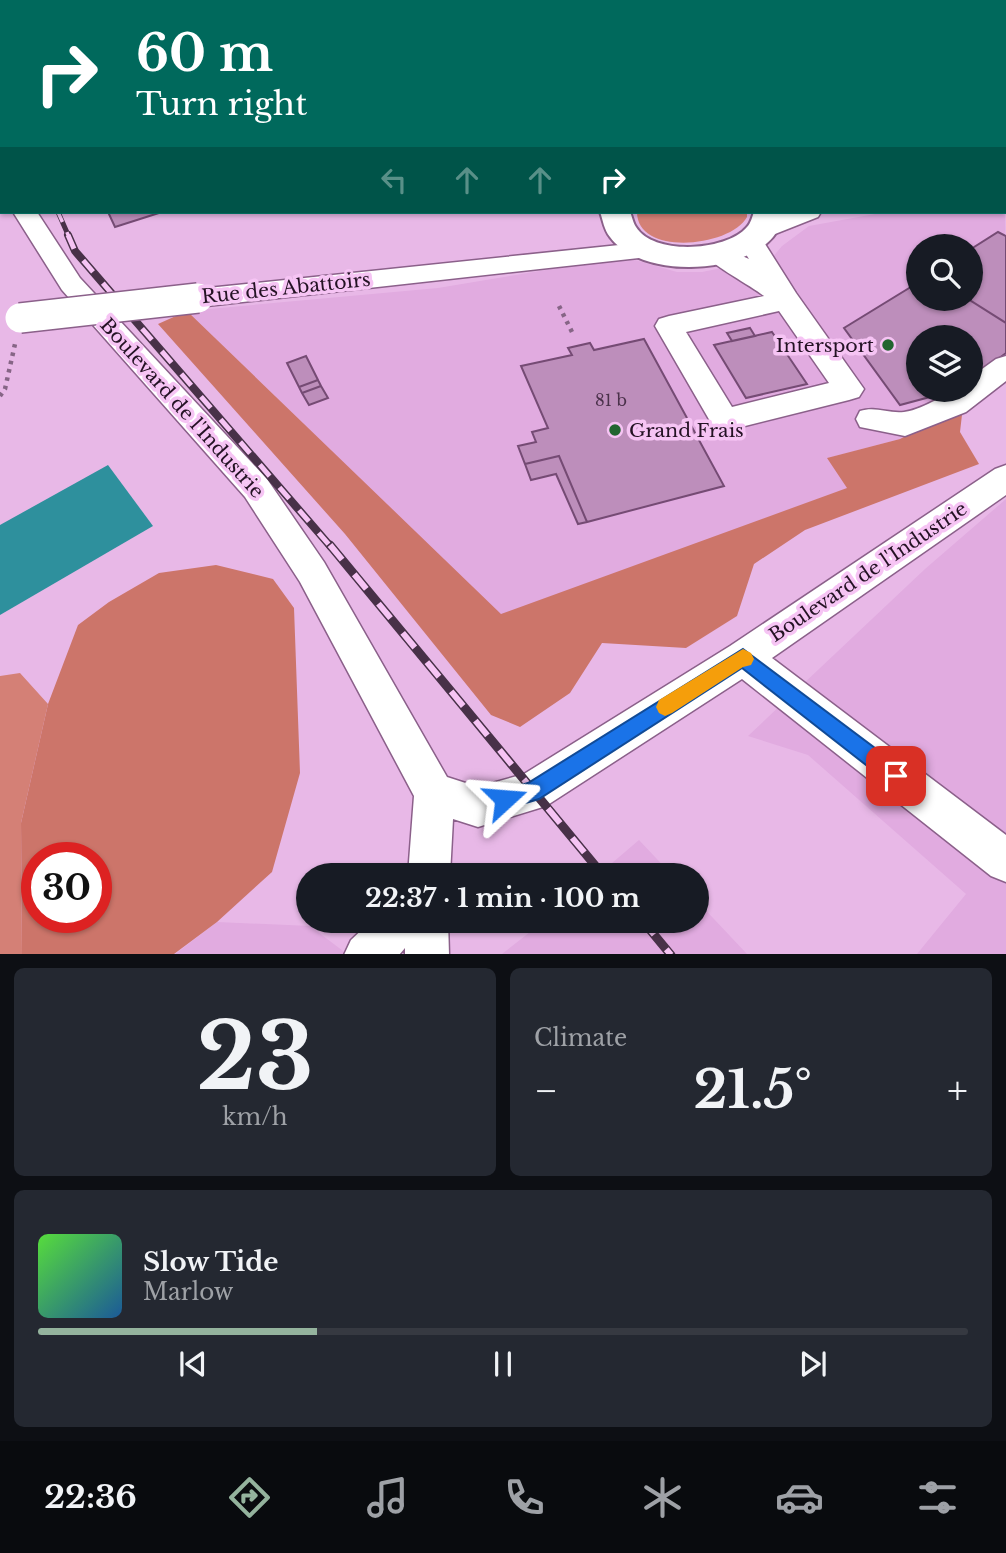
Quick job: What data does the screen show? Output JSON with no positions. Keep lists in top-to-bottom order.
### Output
{
  "streets": {
    "street": ["Rue des Abattoirs", "Boulevard de l'Industrie"]
  },
  "places": ["Intersport", "Grand Frais"],
  "house_numbers": ["81 b"],
  "page": {
    "turn": ["60 m", "Turn right"],
    "limit": "30",
    "trip": "22:37 · 1 min · 100 m",
    "tile": [
      ["23", "km/h"],
      "Climate"
    ],
    "heat": ["−", "21.5°", "+"],
    "song": ["Slow Tide", "Marlow"],
    "tabs": "22:36"
  }
}
